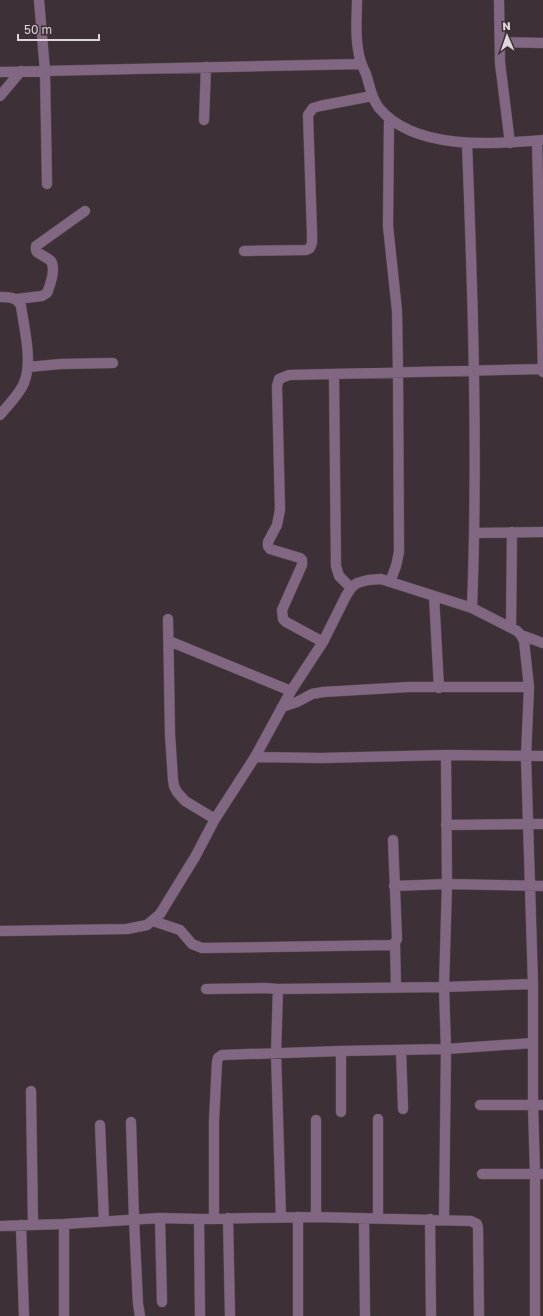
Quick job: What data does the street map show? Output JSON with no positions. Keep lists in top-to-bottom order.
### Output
{
  "scale_bar": "50 m",
  "north": "top"
}
